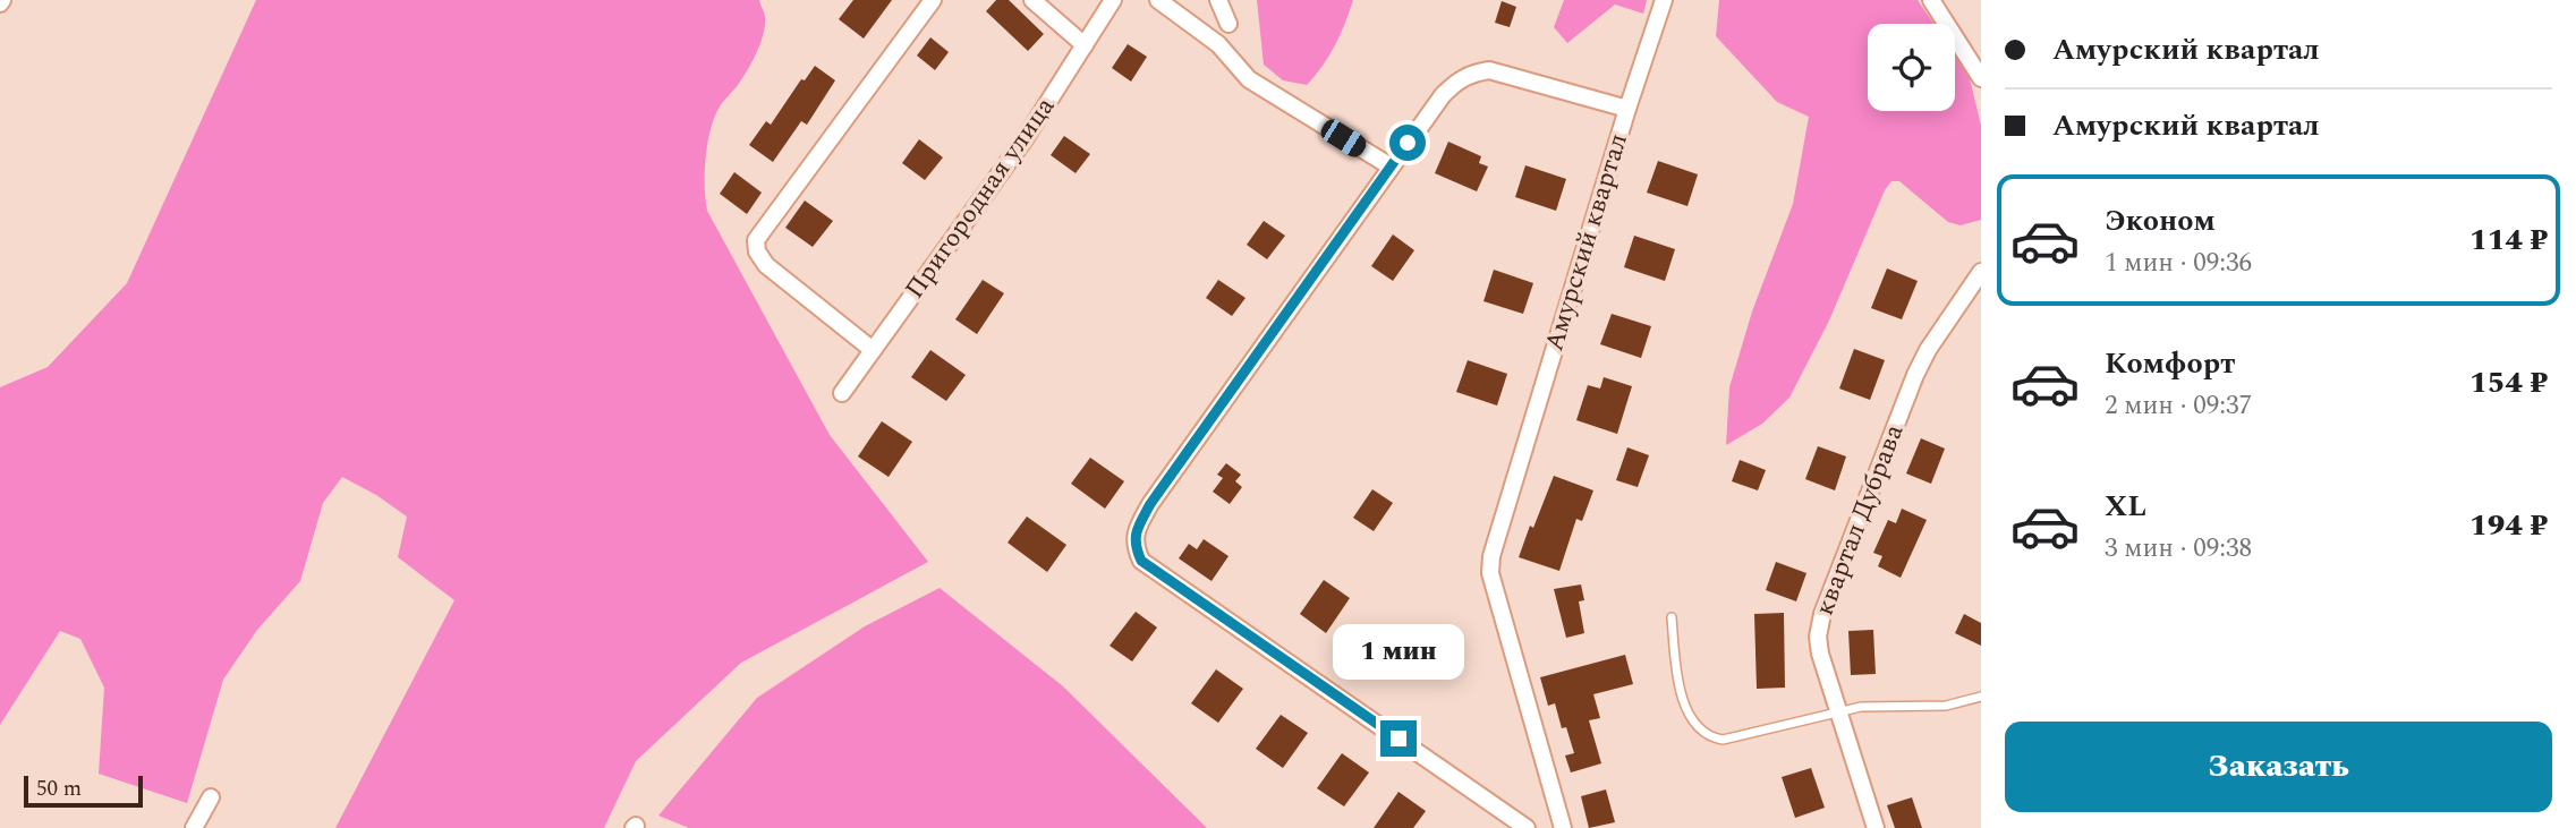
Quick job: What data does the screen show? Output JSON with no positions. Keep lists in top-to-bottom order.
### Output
{
  "streets": {
    "street": ["Пригородная улица", "Амурский квартал", "квартал Дубрава"]
  },
  "scale_bar": "50 m",
  "page": {
    "banner": ["Амурский квартал", "Амурский квартал"],
    "list": [
      {
        "name": "Эконом",
        "note": "1 мин · 09:36",
        "value": "114 ₽"
      },
      {
        "name": "Комфорт",
        "note": "2 мин · 09:37",
        "value": "154 ₽"
      },
      {
        "name": "XL",
        "note": "3 мин · 09:38",
        "value": "194 ₽"
      }
    ],
    "bubble": "1 мин",
    "buttons": "Заказать",
    "scale": "50 m"
  }
}
